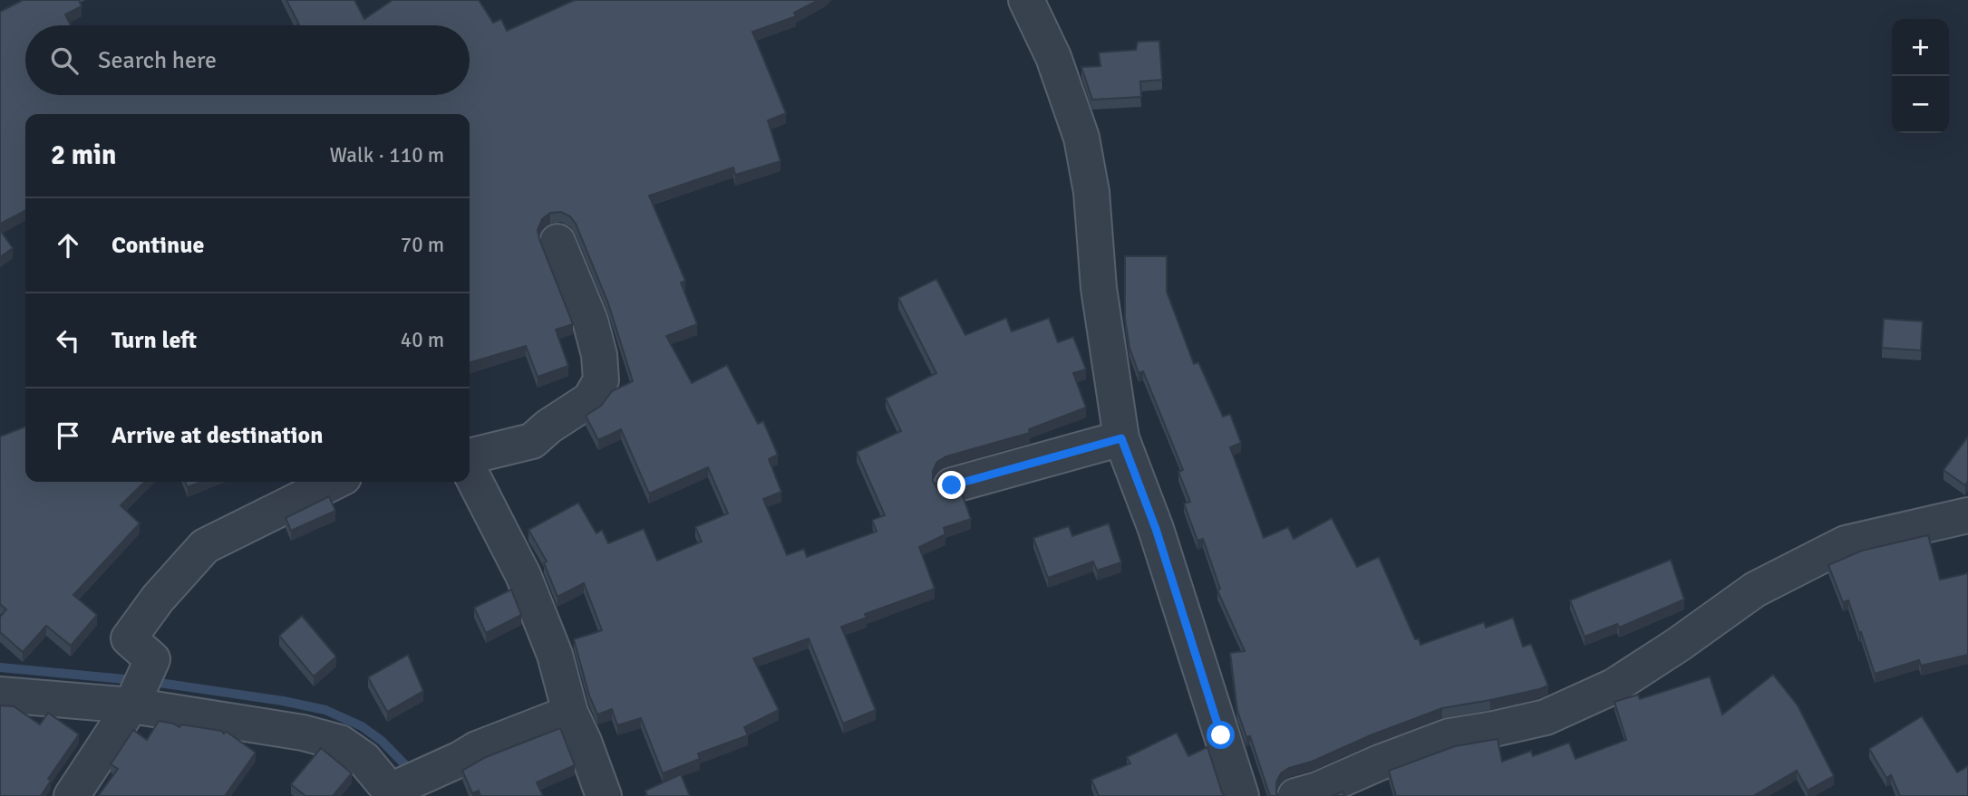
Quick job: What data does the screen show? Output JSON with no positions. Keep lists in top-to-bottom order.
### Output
{
  "page": {
    "map_buttons": ["+", "−"],
    "search": "Search here",
    "heading": ["2 min", "Walk · 110 m"],
    "list": [
      ["Continue", "70 m"],
      ["Turn left", "40 m"],
      "Arrive at destination"
    ]
  }
}
